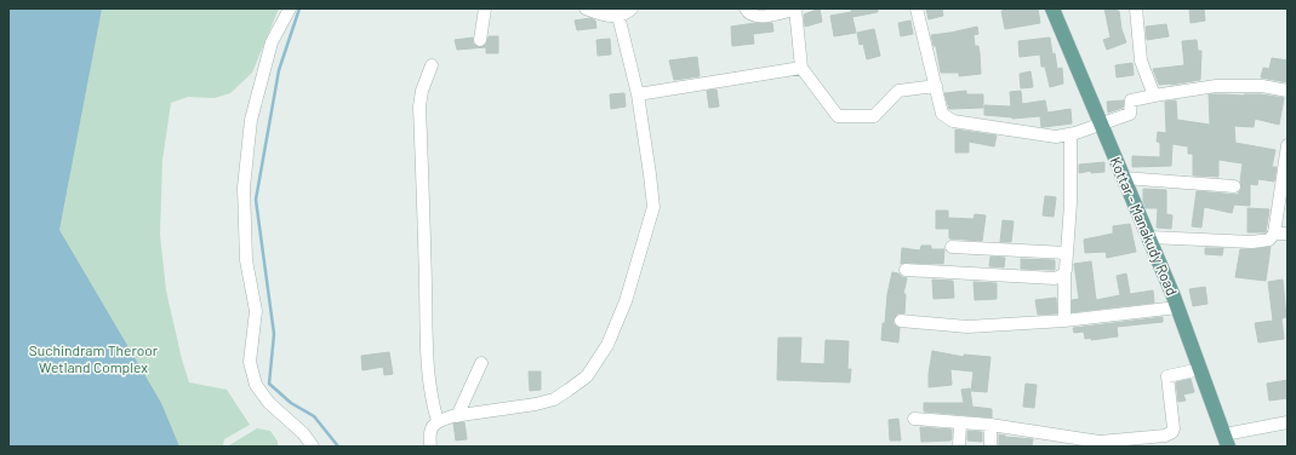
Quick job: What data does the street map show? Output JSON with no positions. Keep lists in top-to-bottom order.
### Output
{
  "streets": {
    "main road": ["Kottar - Manakudy Road"]
  },
  "parks": ["Suchindram Theroor Wetland Complex"]
}
